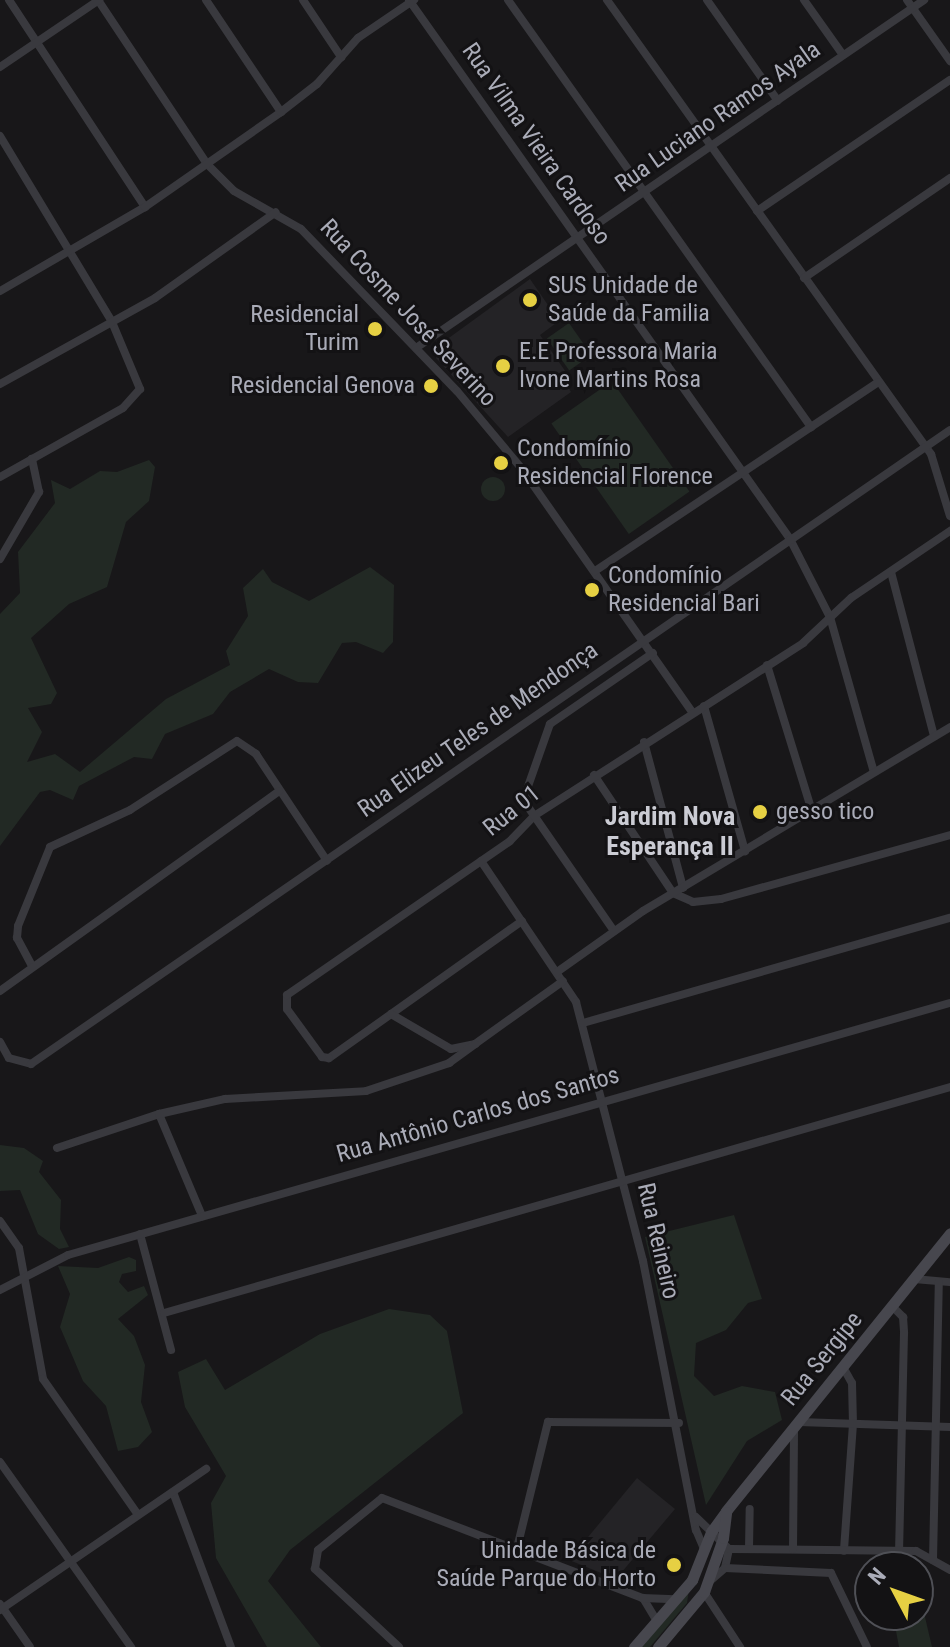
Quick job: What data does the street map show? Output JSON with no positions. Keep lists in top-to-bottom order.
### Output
{
  "streets": {
    "street": [
      "Rua Luciano Ramos Ayala",
      "Rua Vilma Vieira Cardoso",
      "Rua Cosme José Severino",
      "Rua Elizeu Teles de Mendonça",
      "Rua 01",
      "Rua Antônio Carlos dos Santos",
      "Rua Reineiro",
      "Rua Sergipe"
    ]
  },
  "crossings": [
    ["Rua Luciano Ramos Ayala", "Rua Vilma Vieira Cardoso"],
    ["Rua Luciano Ramos Ayala", "Rua Cosme José Severino"],
    ["Rua Vilma Vieira Cardoso", "Rua Elizeu Teles de Mendonça"],
    ["Rua Vilma Vieira Cardoso", "Rua 01"],
    ["Rua Cosme José Severino", "Rua Elizeu Teles de Mendonça"],
    ["Rua Cosme José Severino", "Rua 01"],
    ["Rua 01", "Rua Reineiro"],
    ["Rua Antônio Carlos dos Santos", "Rua Reineiro"]
  ],
  "districts": ["Jardim Nova Esperança II"],
  "places": [
    "SUS Unidade de Saúde da Familia",
    "Residencial Turim",
    "E.E Professora Maria Ivone Martins Rosa",
    "Residencial Genova",
    "Condomínio Residencial Florence",
    "Condomínio Residencial Bari",
    "gesso tico",
    "Unidade Básica de Saúde Parque do Horto"
  ],
  "north": "top left"
}
